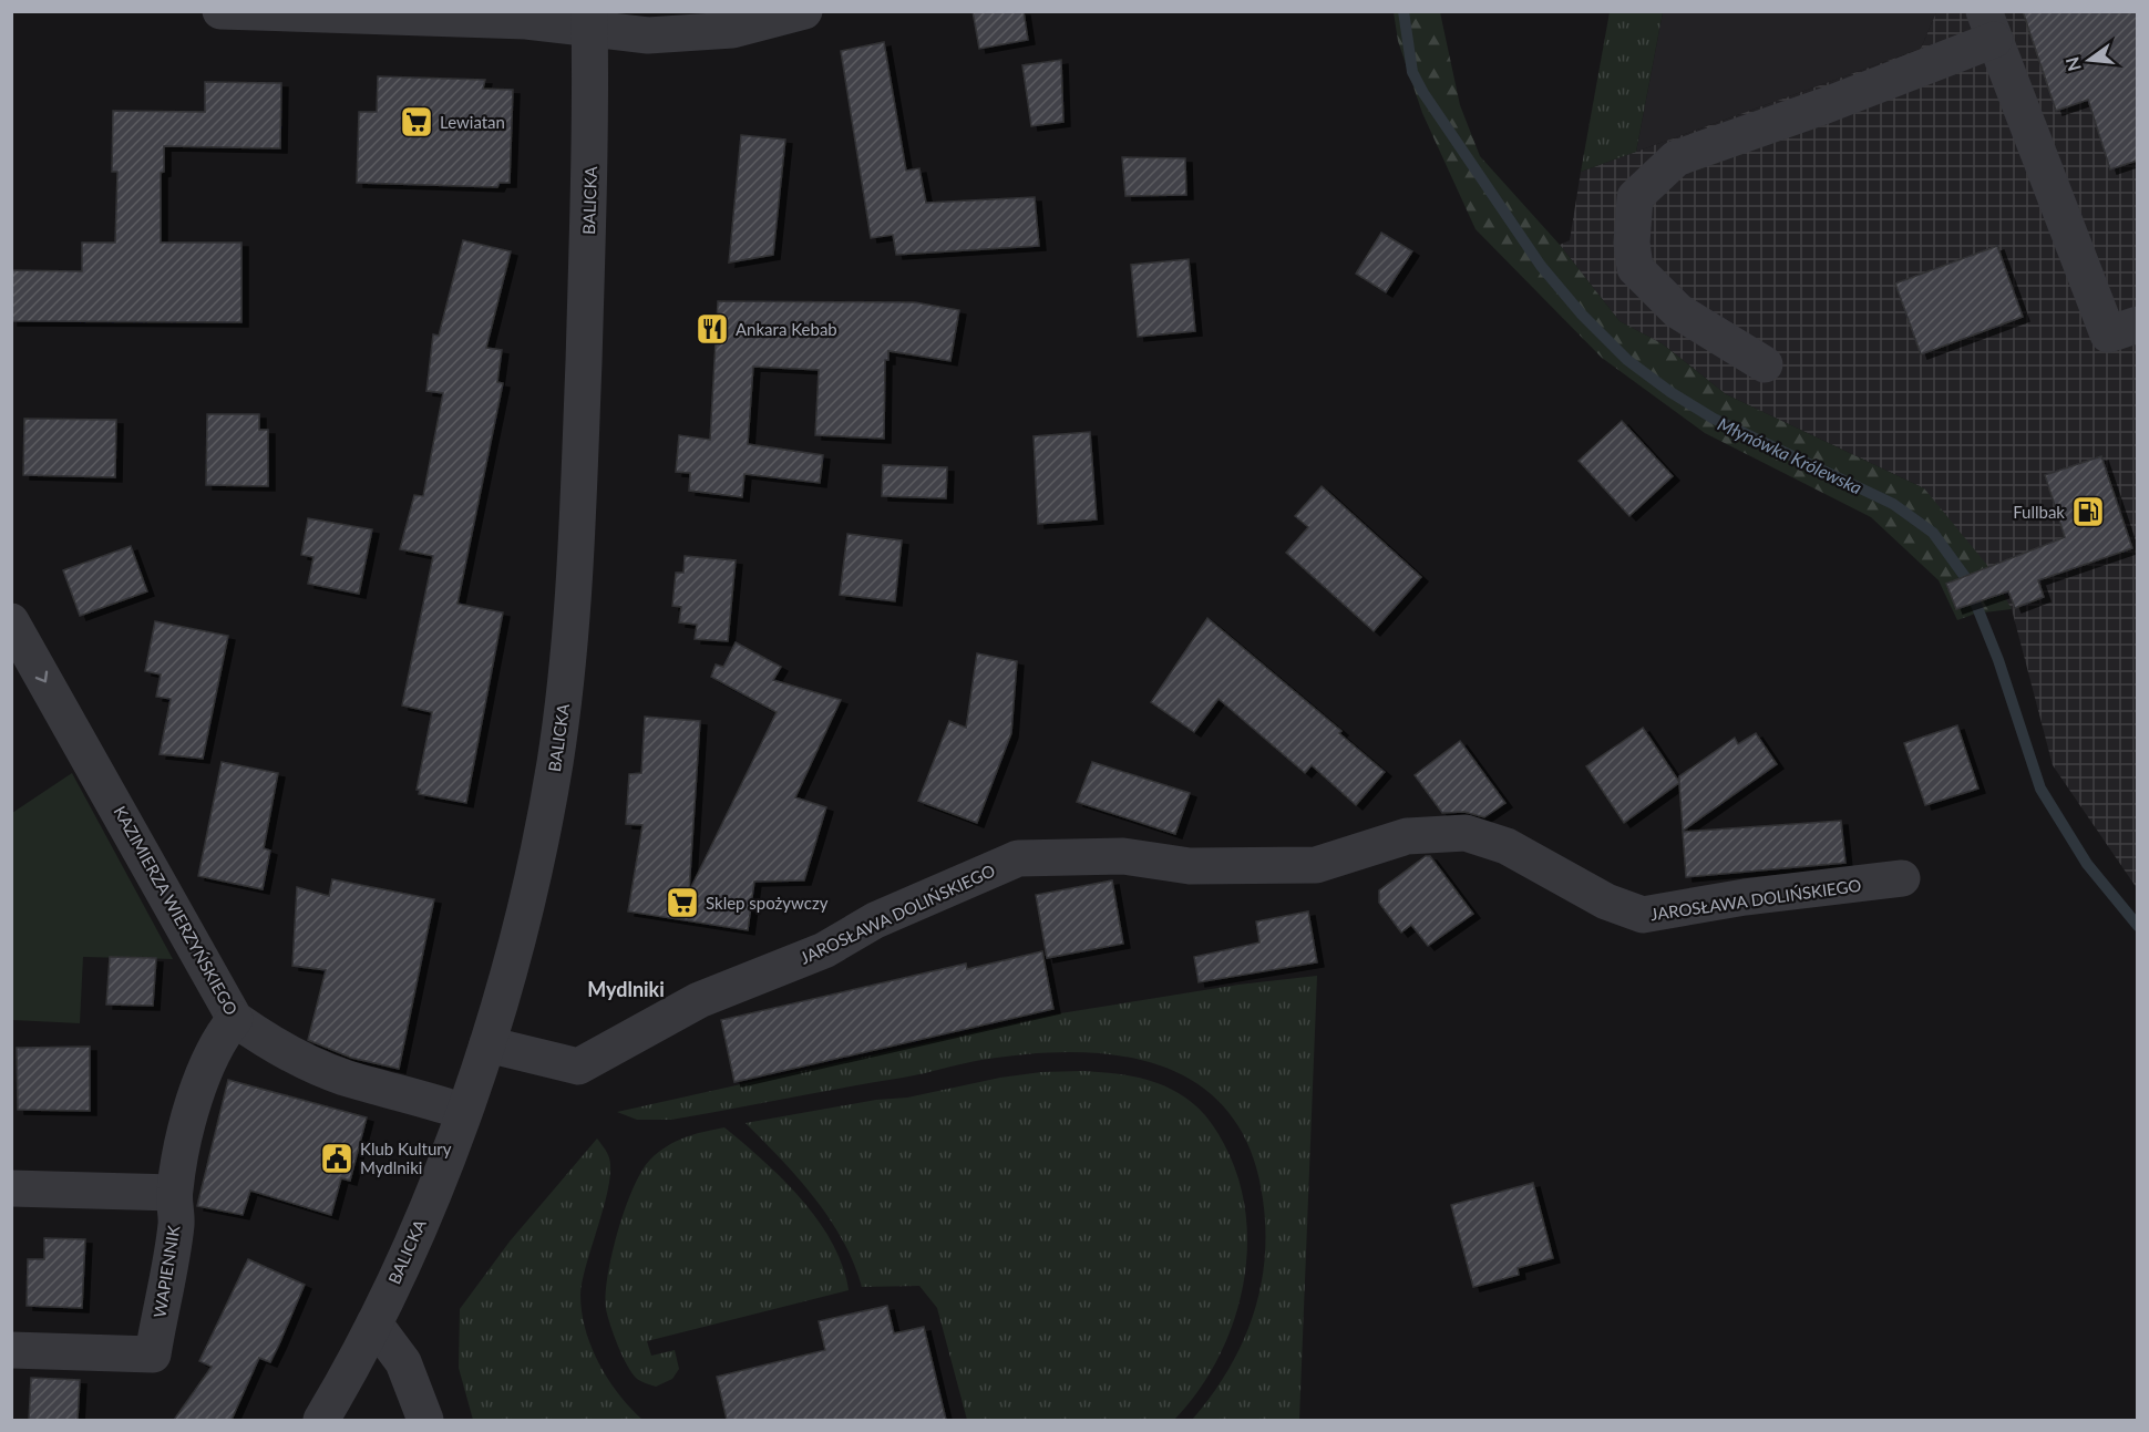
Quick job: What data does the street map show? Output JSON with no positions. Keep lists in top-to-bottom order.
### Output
{
  "streets": {
    "street": [
      "BALICKA",
      "JAROSŁAWA DOLIŃSKIEGO",
      "KAZIMIERZA WIERZYŃSKIEGO",
      "WAPIENNIK"
    ]
  },
  "crossings": [
    ["BALICKA", "JAROSŁAWA DOLIŃSKIEGO"],
    ["BALICKA", "KAZIMIERZA WIERZYŃSKIEGO"],
    ["KAZIMIERZA WIERZYŃSKIEGO", "WAPIENNIK"]
  ],
  "one_way": ["KAZIMIERZA WIERZYŃSKIEGO"],
  "districts": ["Mydlniki"],
  "water": ["Młynówka Królewska"],
  "places": {
    "supermarket": ["Lewiatan", "Sklep spożywczy"],
    "restaurant": ["Ankara Kebab"],
    "fuel station": ["Fullbak"],
    "public building": ["Klub Kultury Mydlniki"]
  },
  "north": "left"
}
